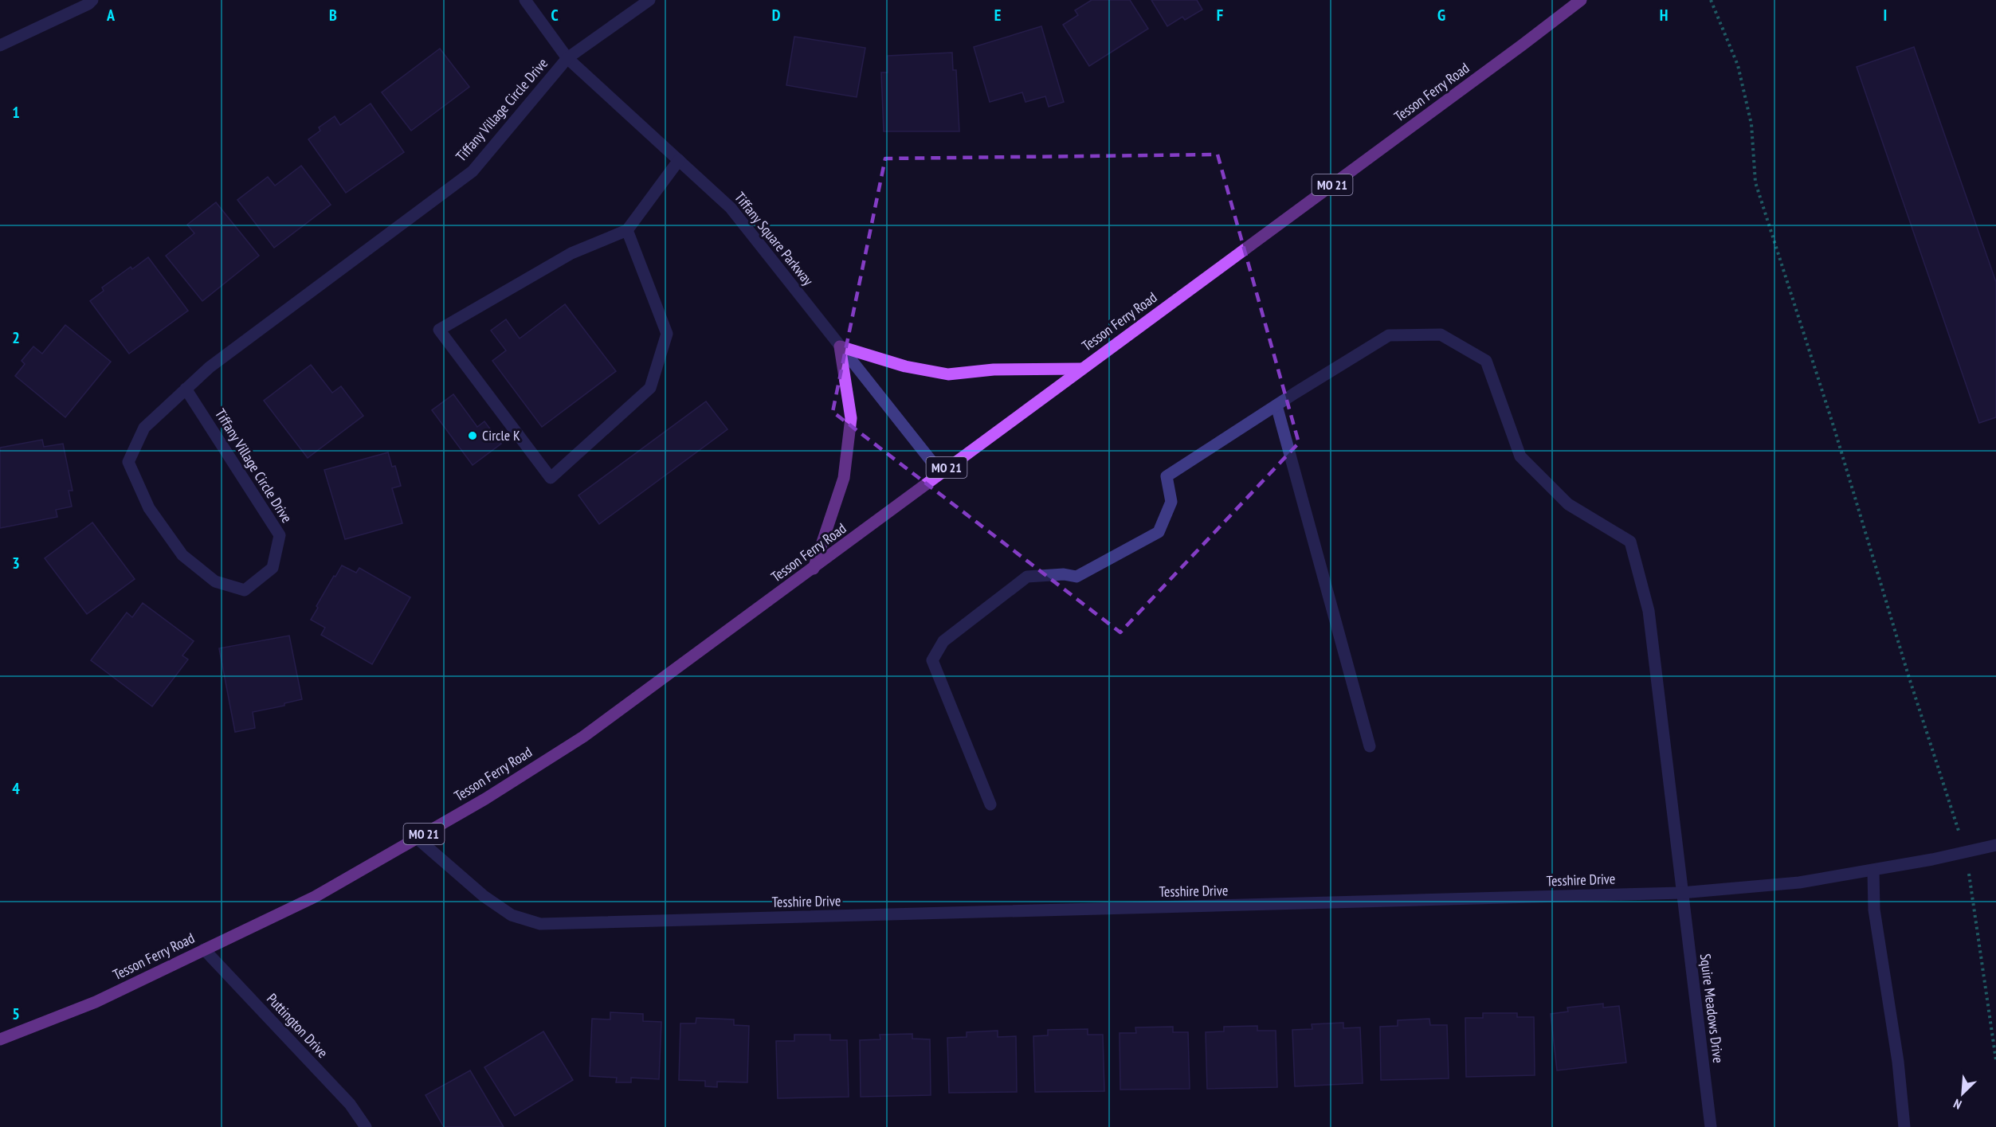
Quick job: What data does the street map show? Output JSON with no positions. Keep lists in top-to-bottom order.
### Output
{
  "streets": {
    "main road": ["Tesson Ferry Road", "MO 21"],
    "street": [
      "Tiffany Village Circle Drive",
      "Tiffany Square Parkway",
      "Tesshire Drive",
      "Squire Meadows Drive",
      "Puttington Drive"
    ]
  },
  "crossings": [
    ["Tesson Ferry Road", "Tiffany Square Parkway"],
    ["Tesson Ferry Road", "Tesshire Drive"],
    ["Tesson Ferry Road", "Puttington Drive"],
    ["Tiffany Village Circle Drive", "Tiffany Square Parkway"],
    ["Tesshire Drive", "Squire Meadows Drive"]
  ],
  "places": ["Circle K"],
  "north": "bottom left",
  "grid": {
    "columns": [
      "A",
      "B",
      "C",
      "D",
      "E",
      "F",
      "G",
      "H",
      "I"
    ],
    "rows": [
      "1",
      "2",
      "3",
      "4",
      "5"
    ]
  }
}
